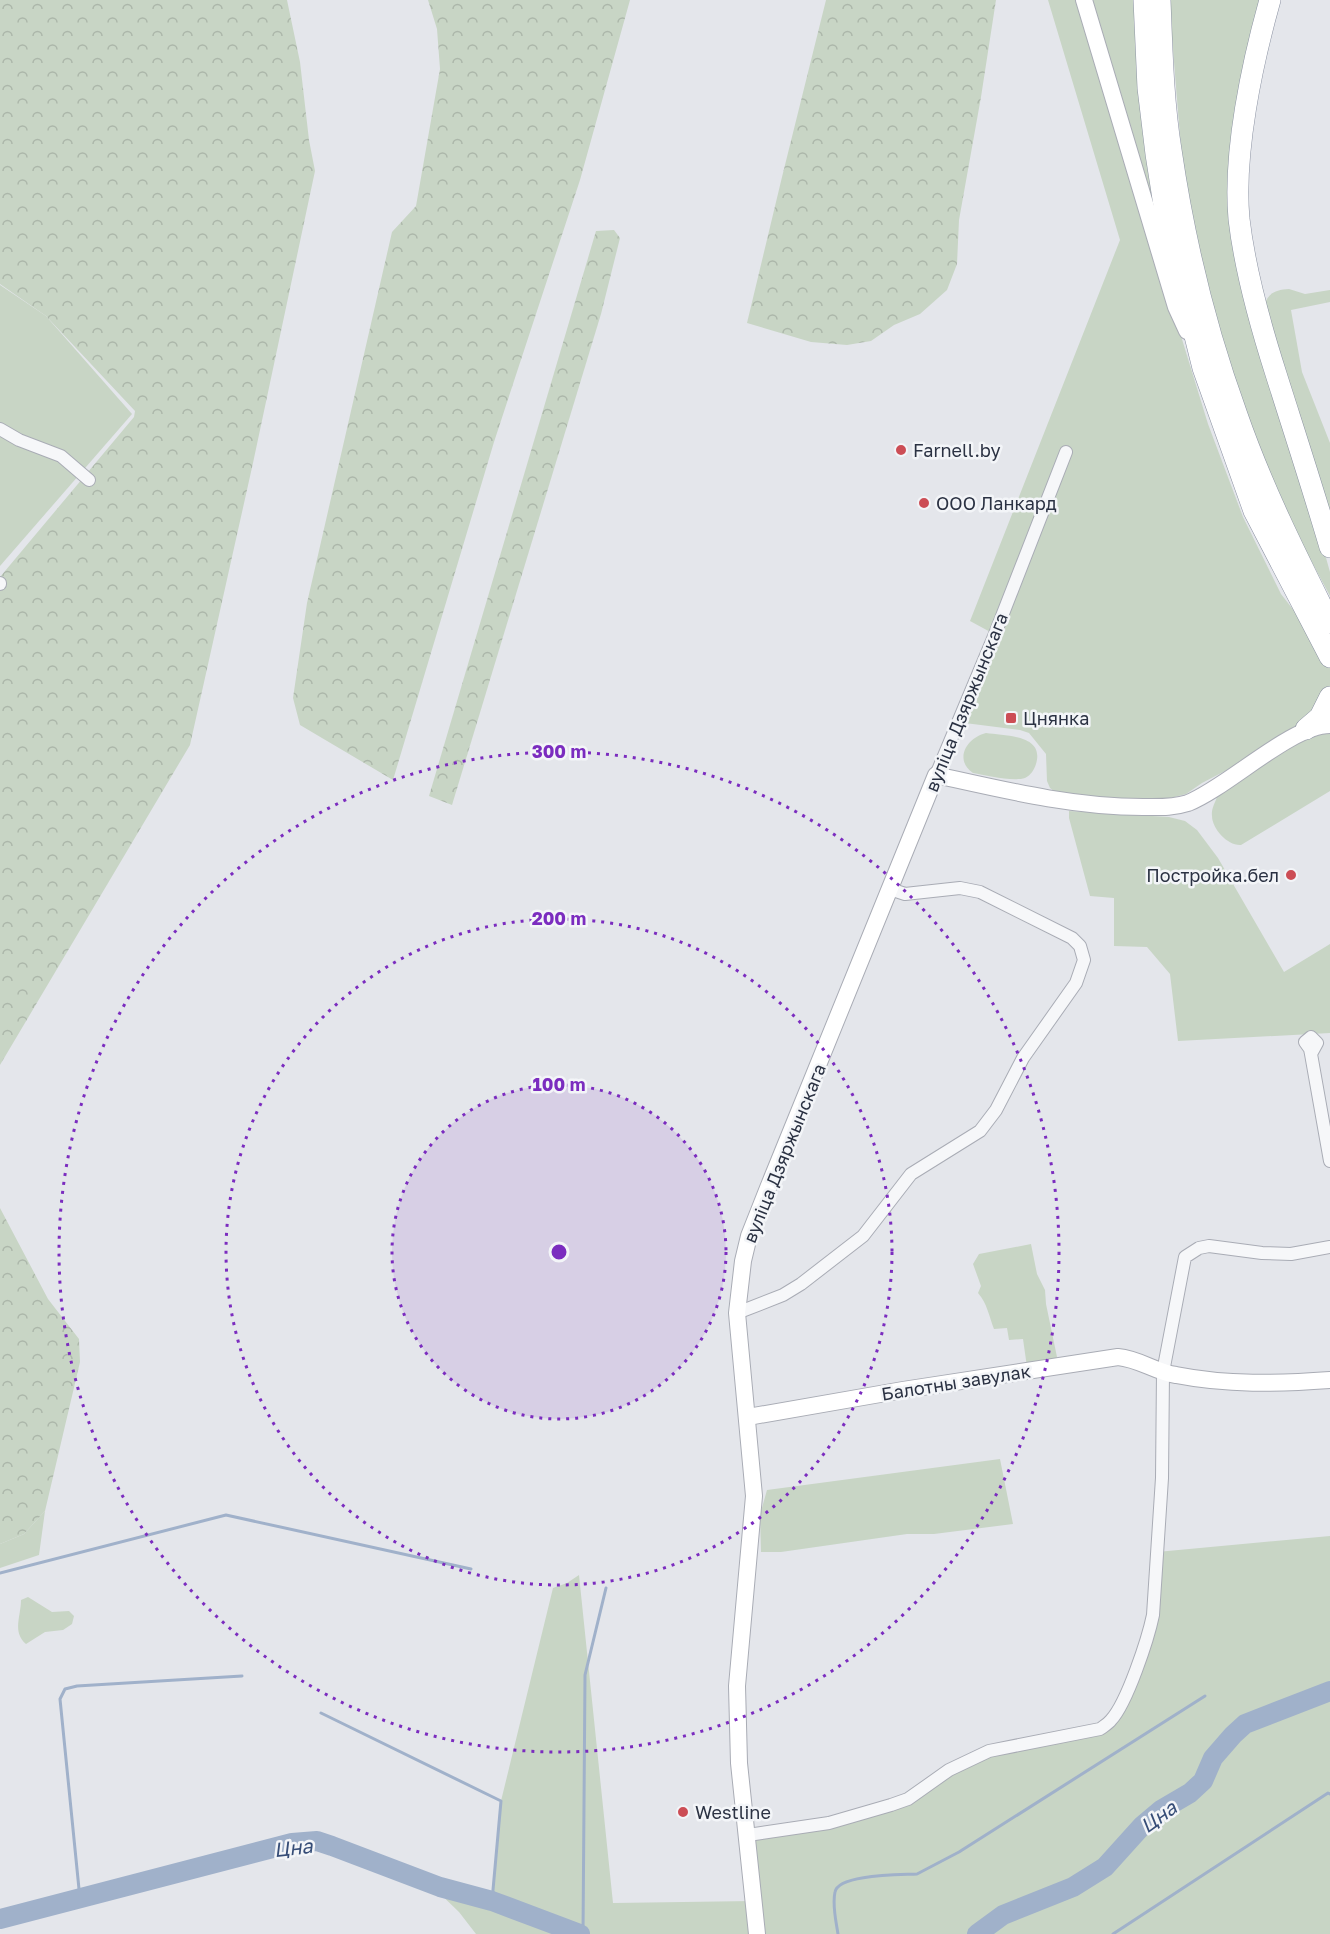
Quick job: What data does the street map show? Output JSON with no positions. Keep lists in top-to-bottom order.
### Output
{
  "streets": {
    "main road": ["вуліца Дзяржынскага", "Балотны завулак"]
  },
  "crossings": [
    ["вуліца Дзяржынскага", "Балотны завулак"]
  ],
  "water": ["Цна"],
  "places": {
    "other": [
      "Farnell.by",
      "ООО Ланкард",
      "Постройка.бел",
      "Westline"
    ],
    "transit": ["Цнянка"]
  },
  "rings": ["300 m", "200 m", "100 m"]
}
